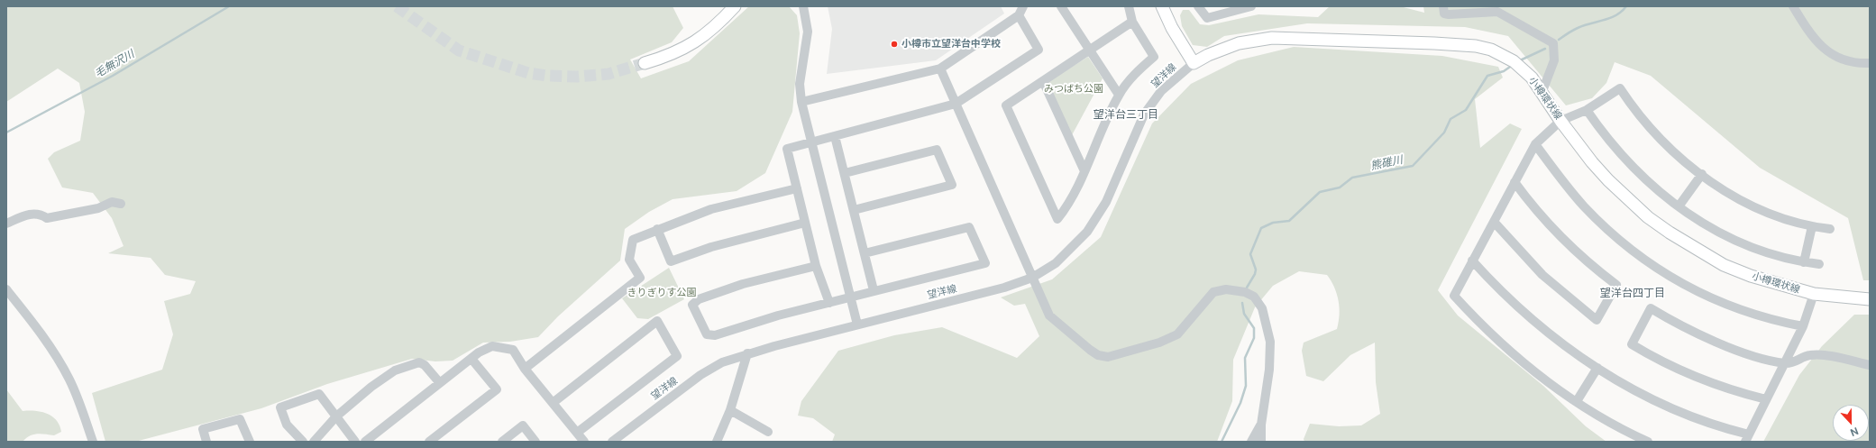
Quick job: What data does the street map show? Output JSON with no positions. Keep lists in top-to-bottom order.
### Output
{
  "streets": {
    "main road": ["小樽環状線"],
    "street": ["望洋線"]
  },
  "crossings": [
    ["望洋線", "小樽環状線"]
  ],
  "districts": ["望洋台三丁目", "望洋台四丁目"],
  "water": ["毛無沢川", "熊碓川"],
  "parks": ["みつばち公園", "きりぎりす公園"],
  "places": ["小樽市立望洋台中学校"],
  "north": "bottom"
}
